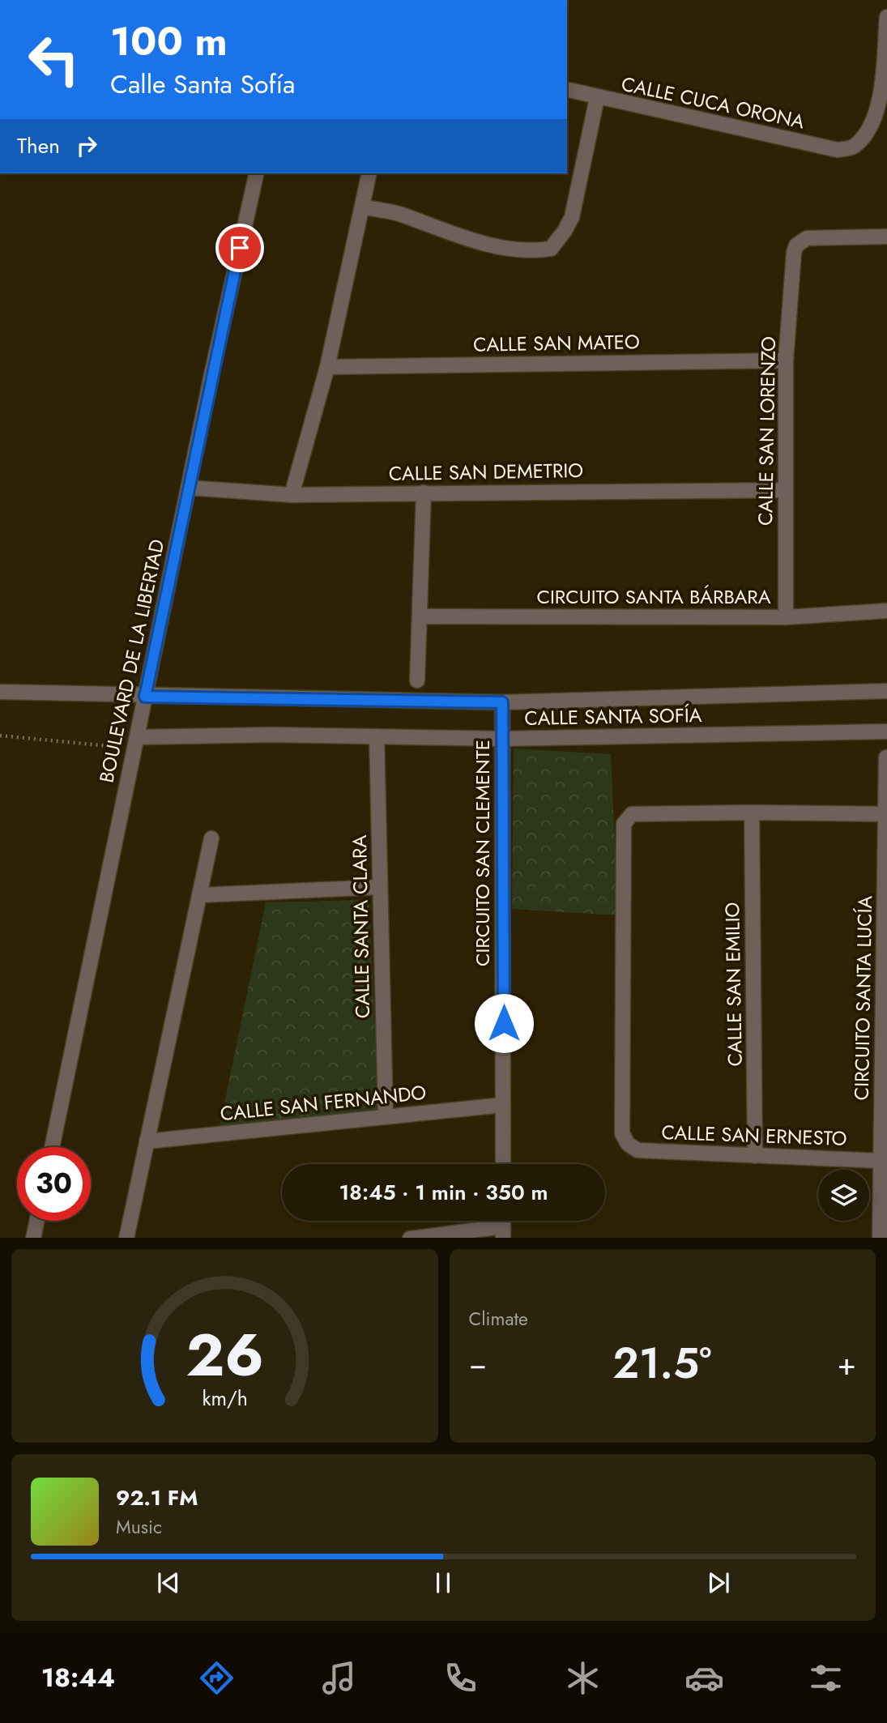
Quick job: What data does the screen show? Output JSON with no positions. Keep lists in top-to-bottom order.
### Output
{
  "streets": {
    "street": [
      "CALLE CUCA ORONA",
      "CALLE SAN MATEO",
      "CALLE SAN LORENZO",
      "CALLE SAN DEMETRIO",
      "CIRCUITO SANTA BÁRBARA",
      "BOULEVARD DE LA LIBERTAD",
      "CALLE SANTA SOFÍA",
      "CIRCUITO SAN CLEMENTE",
      "CALLE SANTA CLARA",
      "CALLE SAN EMILIO",
      "CIRCUITO SANTA LUCÍA",
      "CALLE SAN FERNANDO",
      "CALLE SAN ERNESTO"
    ]
  },
  "crossings": [
    ["CALLE SAN MATEO", "CALLE SAN LORENZO"],
    ["CALLE SAN LORENZO", "CALLE SAN DEMETRIO"],
    ["CALLE SAN LORENZO", "CIRCUITO SANTA BÁRBARA"],
    ["CALLE SAN DEMETRIO", "BOULEVARD DE LA LIBERTAD"],
    ["BOULEVARD DE LA LIBERTAD", "CALLE SANTA SOFÍA"],
    ["CALLE SANTA SOFÍA", "CIRCUITO SAN CLEMENTE"],
    ["CALLE SANTA SOFÍA", "CALLE SANTA CLARA"],
    ["CIRCUITO SAN CLEMENTE", "CALLE SAN FERNANDO"],
    ["CALLE SANTA CLARA", "CALLE SAN FERNANDO"],
    ["CALLE SAN EMILIO", "CALLE SAN ERNESTO"],
    ["CIRCUITO SANTA LUCÍA", "CALLE SAN ERNESTO"]
  ],
  "page": {
    "turn": ["100 m", "Calle Santa Sofía"],
    "then": "Then",
    "limit": "30",
    "trip": "18:45 · 1 min · 350 m",
    "tile": "Climate",
    "heat": ["−", "21.5°", "+"],
    "song": ["92.1 FM", "Music"],
    "tabs": "18:44",
    "gauge": ["26", "km/h"]
  }
}
